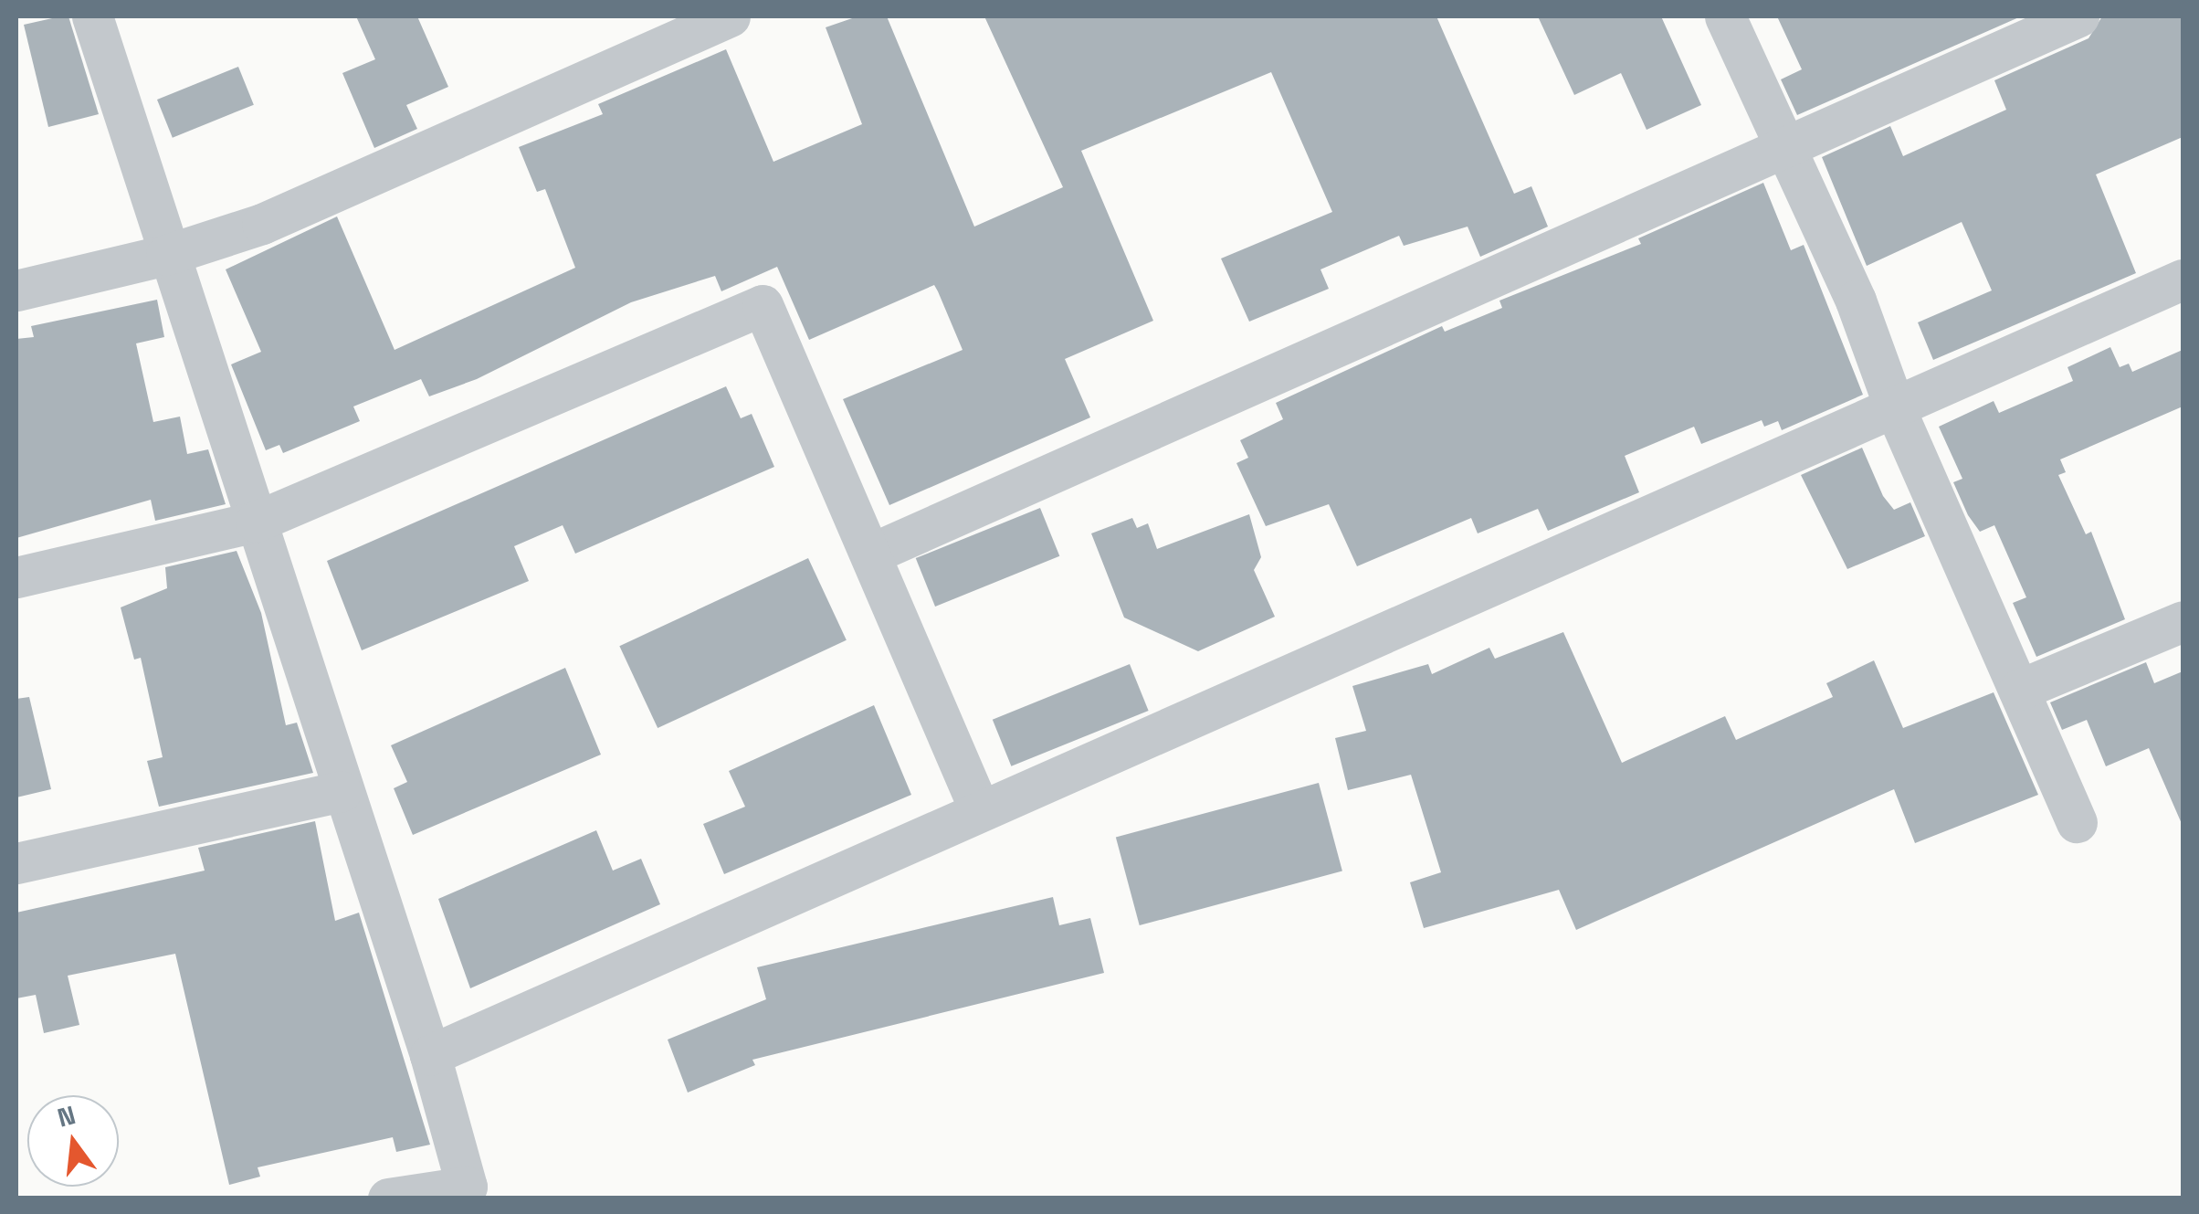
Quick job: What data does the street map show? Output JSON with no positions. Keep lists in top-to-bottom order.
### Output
{
  "north": "top"
}
